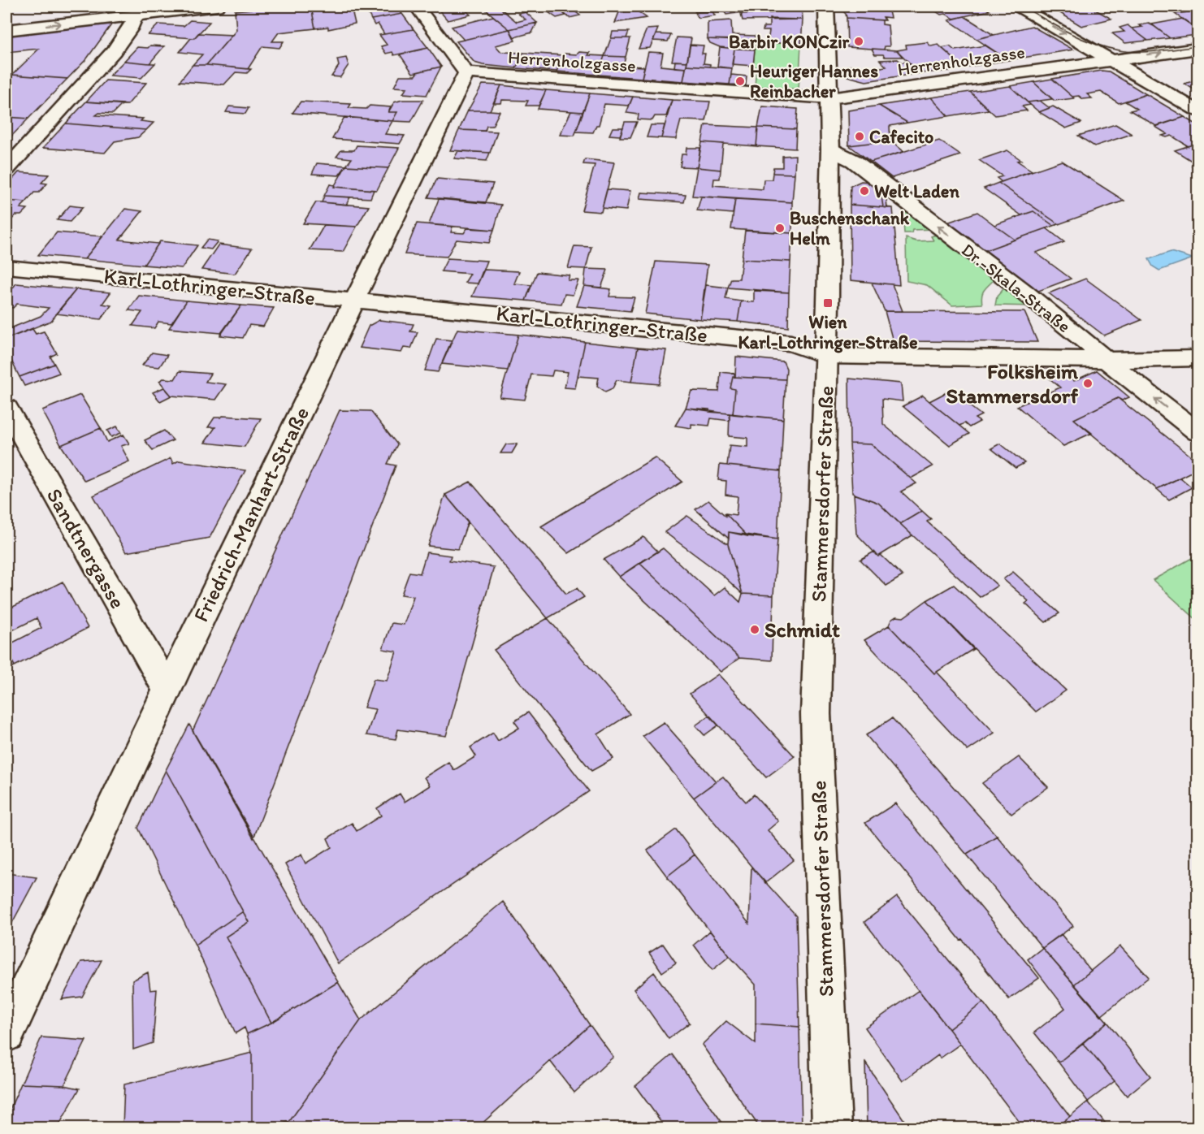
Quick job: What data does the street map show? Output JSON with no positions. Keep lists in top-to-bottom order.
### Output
{
  "streets": {
    "street": [
      "Herrenholzgasse",
      "Karl-Lothringer-Straße",
      "Dr.-Skala-Straße",
      "Stammersdorfer Straße",
      "Friedrich-Manhart-Straße",
      "Sandtnergasse"
    ]
  },
  "crossings": [
    ["Herrenholzgasse", "Stammersdorfer Straße"],
    ["Herrenholzgasse", "Friedrich-Manhart-Straße"],
    ["Karl-Lothringer-Straße", "Dr.-Skala-Straße"],
    ["Karl-Lothringer-Straße", "Stammersdorfer Straße"],
    ["Karl-Lothringer-Straße", "Friedrich-Manhart-Straße"],
    ["Dr.-Skala-Straße", "Stammersdorfer Straße"],
    ["Friedrich-Manhart-Straße", "Sandtnergasse"]
  ],
  "places": {
    "other": [
      "Barbir KONCzir",
      "Heuriger Hannes Reinbacher",
      "Cafecito",
      "Welt Laden",
      "Buschenschank Helm",
      "Folksheim Stammersdorf",
      "Schmidt"
    ],
    "transit": ["Wien Karl-Lothringer-Straße"]
  }
}
